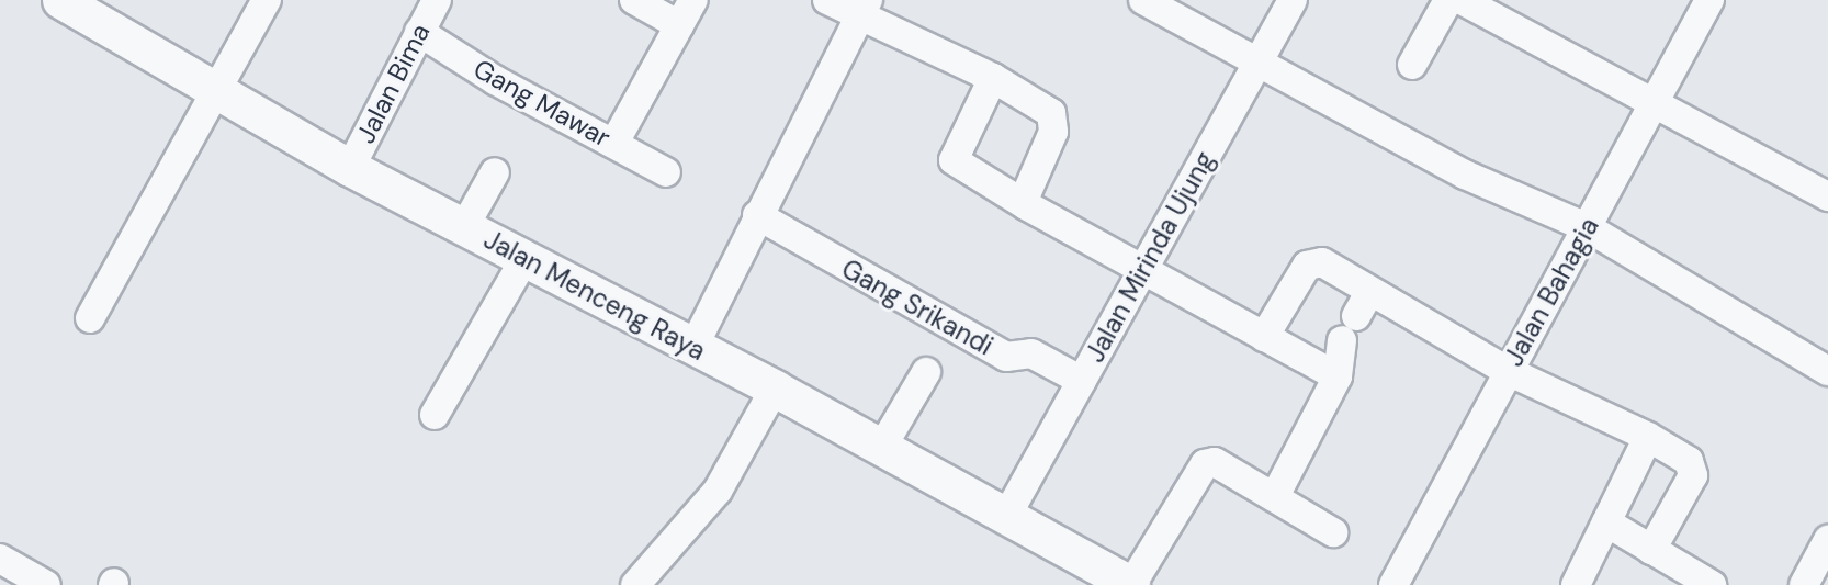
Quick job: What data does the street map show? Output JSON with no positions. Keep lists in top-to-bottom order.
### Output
{
  "streets": {
    "street": [
      "Jalan Bima",
      "Gang Mawar",
      "Jalan Mirinda Ujung",
      "Jalan Bahagia",
      "Jalan Menceng Raya",
      "Gang Srikandi"
    ]
  },
  "crossings": [
    ["Jalan Bima", "Gang Mawar"],
    ["Jalan Bima", "Jalan Menceng Raya"],
    ["Jalan Mirinda Ujung", "Jalan Menceng Raya"],
    ["Jalan Mirinda Ujung", "Gang Srikandi"],
    ["Jalan Menceng Raya", "Gang Srikandi"]
  ]
}
